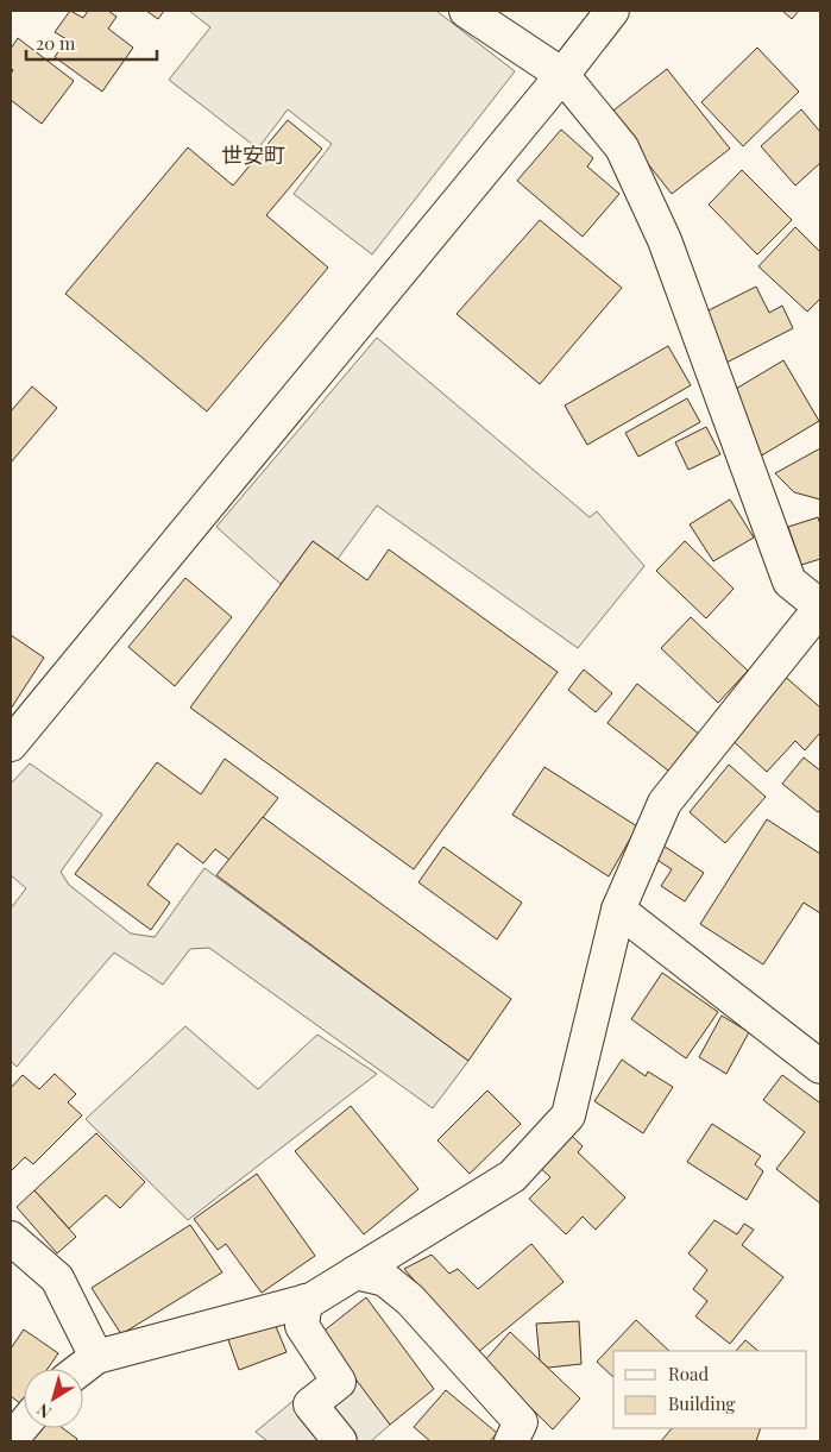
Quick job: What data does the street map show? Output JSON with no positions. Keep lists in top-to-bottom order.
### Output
{
  "districts": ["世安町"],
  "legend": ["Road", "Building"],
  "scale_bar": "20 m",
  "north": "bottom left"
}
